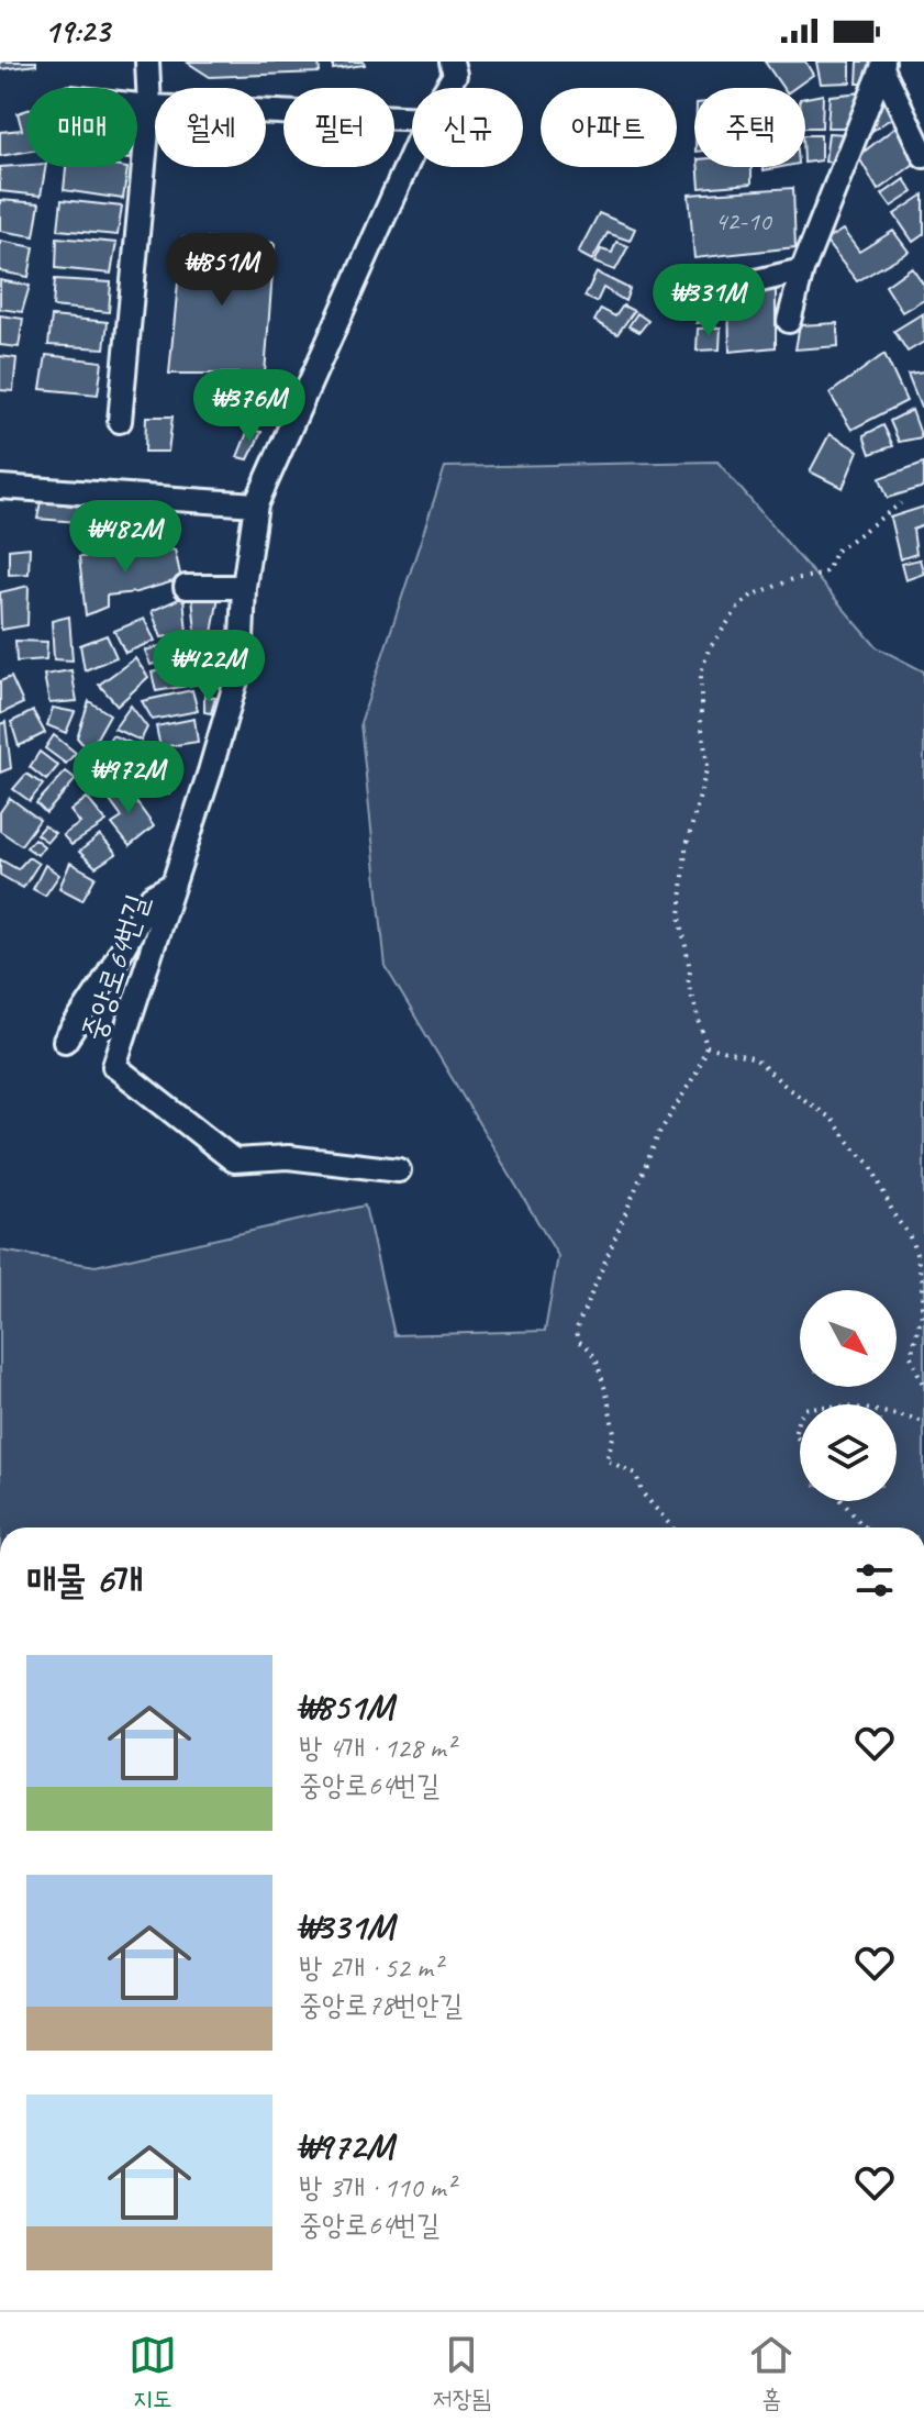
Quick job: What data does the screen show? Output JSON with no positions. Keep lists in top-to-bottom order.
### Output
{
  "streets": {
    "street": ["중앙로64번길"]
  },
  "house_numbers": ["42-10"],
  "north": "bottom right",
  "page": {
    "status": "19:23",
    "chip": [
      "매매",
      "월세",
      "필터",
      "신규",
      "아파트",
      "주택"
    ],
    "price": [
      "₩851M",
      "₩331M",
      "₩376M",
      "₩482M",
      "₩422M",
      "₩972M"
    ],
    "heading": "매물 6개",
    "list": [
      {
        "name": "₩851M",
        "note": "방 4개 · 128 m² · 중앙로64번길"
      },
      {
        "name": "₩331M",
        "note": "방 2개 · 52 m² · 중앙로78번안길"
      },
      {
        "name": "₩972M",
        "note": "방 3개 · 110 m² · 중앙로64번길"
      }
    ],
    "tabs": ["지도", "저장됨", "홈"]
  }
}
